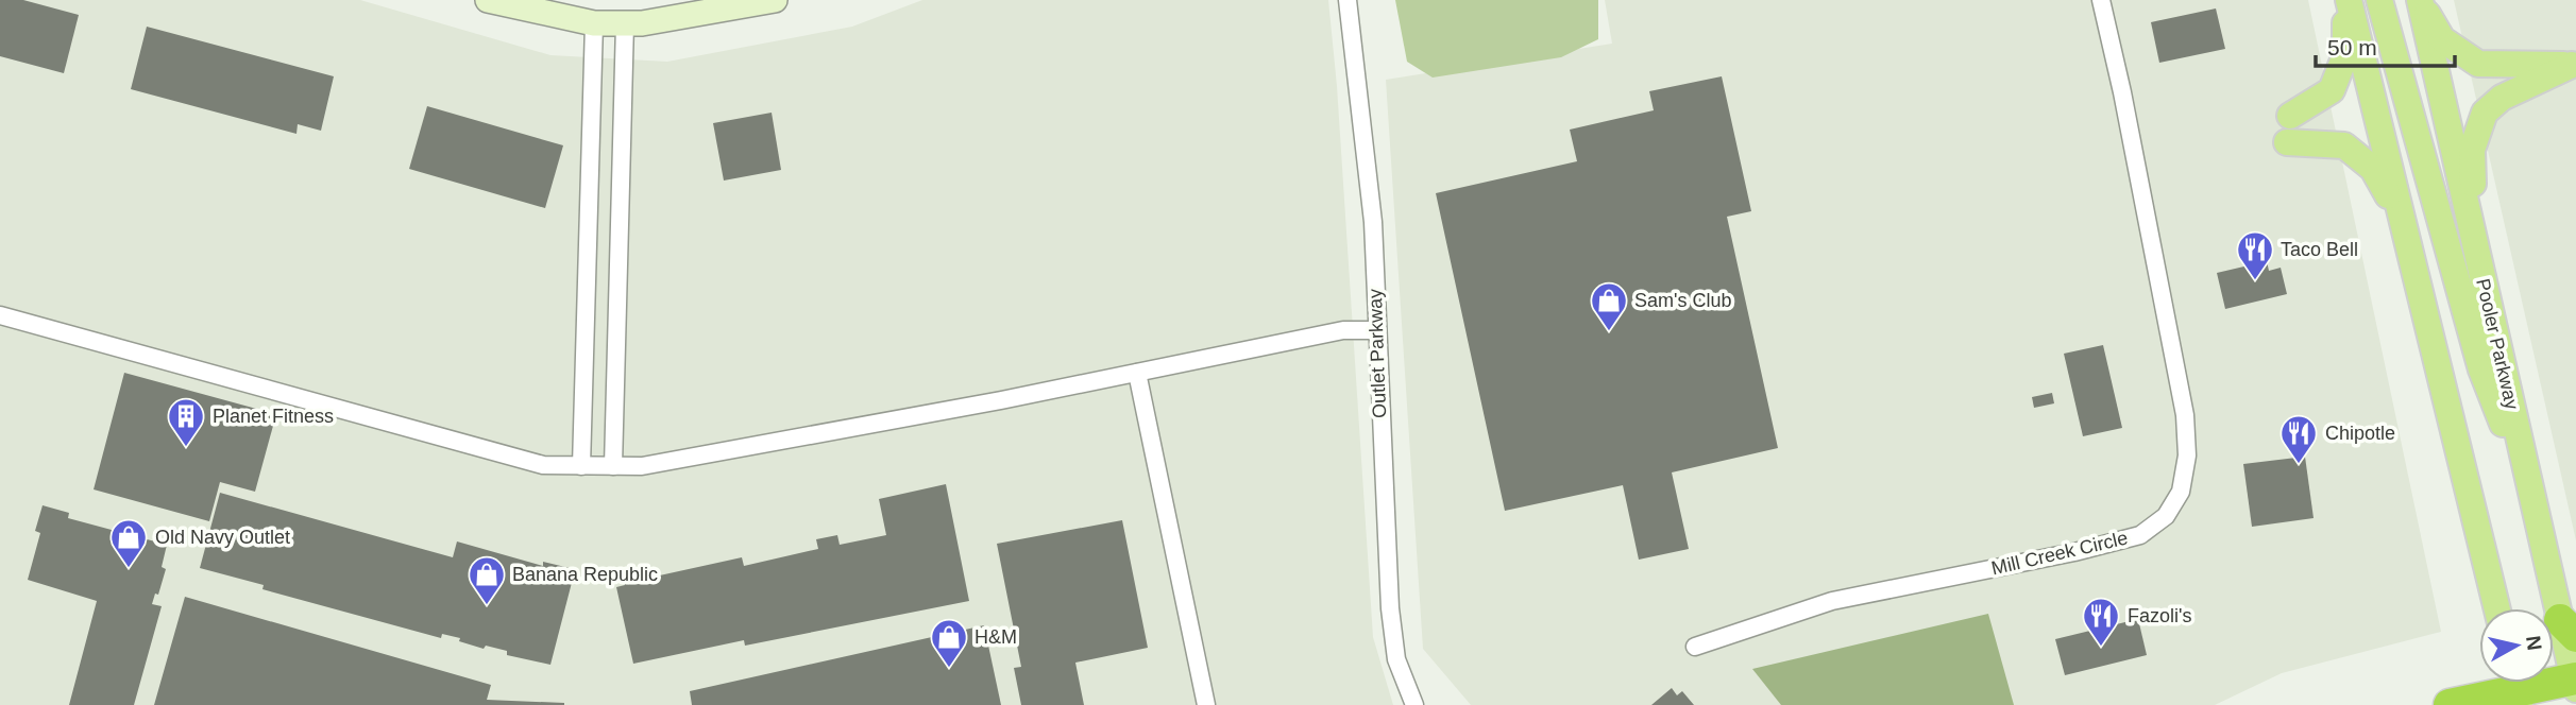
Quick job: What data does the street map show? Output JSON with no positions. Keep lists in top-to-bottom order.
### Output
{
  "streets": {
    "main road": ["Pooler Parkway"],
    "street": ["Outlet Parkway", "Mill Creek Circle"]
  },
  "places": {
    "restaurant": ["Taco Bell", "Chipotle", "Fazoli's"],
    "shop": [
      "Sam's Club",
      "Old Navy Outlet",
      "Banana Republic",
      "H&M"
    ],
    "building": ["Planet Fitness"]
  },
  "scale_bar": "50 m",
  "north": "right"
}
